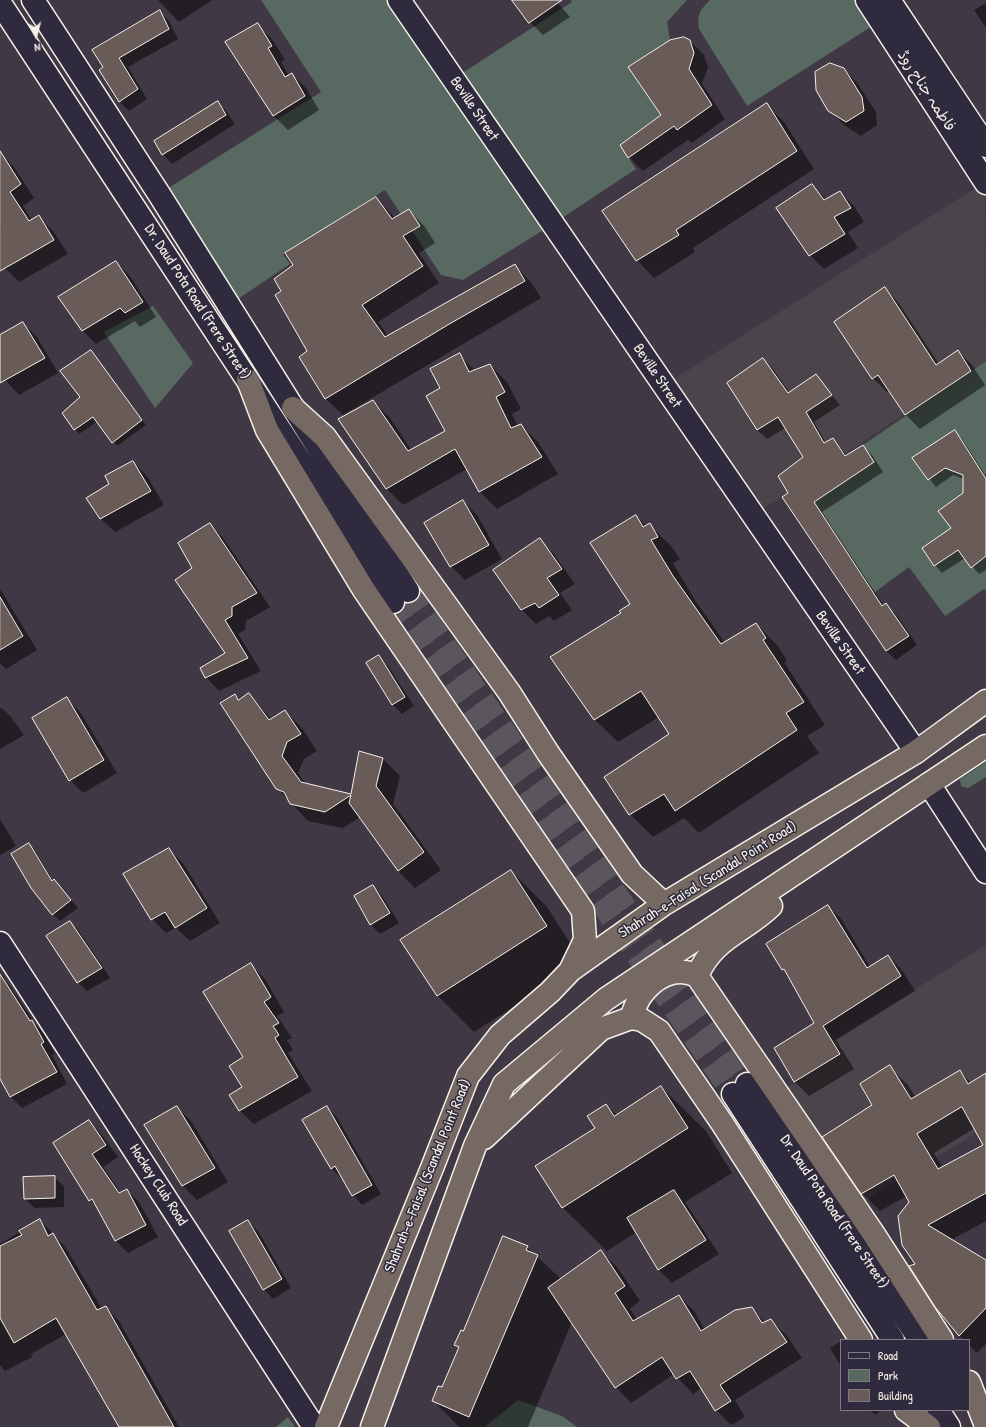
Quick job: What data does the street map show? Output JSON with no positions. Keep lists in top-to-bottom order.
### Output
{
  "streets": {
    "highway": ["Shahrah-e-Faisal (Scandal Point Road)"],
    "main road": [
      "فاطمہ جناح روڈ",
      "Beville Street",
      "Dr. Daud Pota Road (Frere Street)",
      "Hockey Club Road"
    ]
  },
  "crossings": [
    ["Beville Street", "Shahrah-e-Faisal (Scandal Point Road)"]
  ],
  "legend": ["Road", "Park", "Building"],
  "north": "bottom"
}
